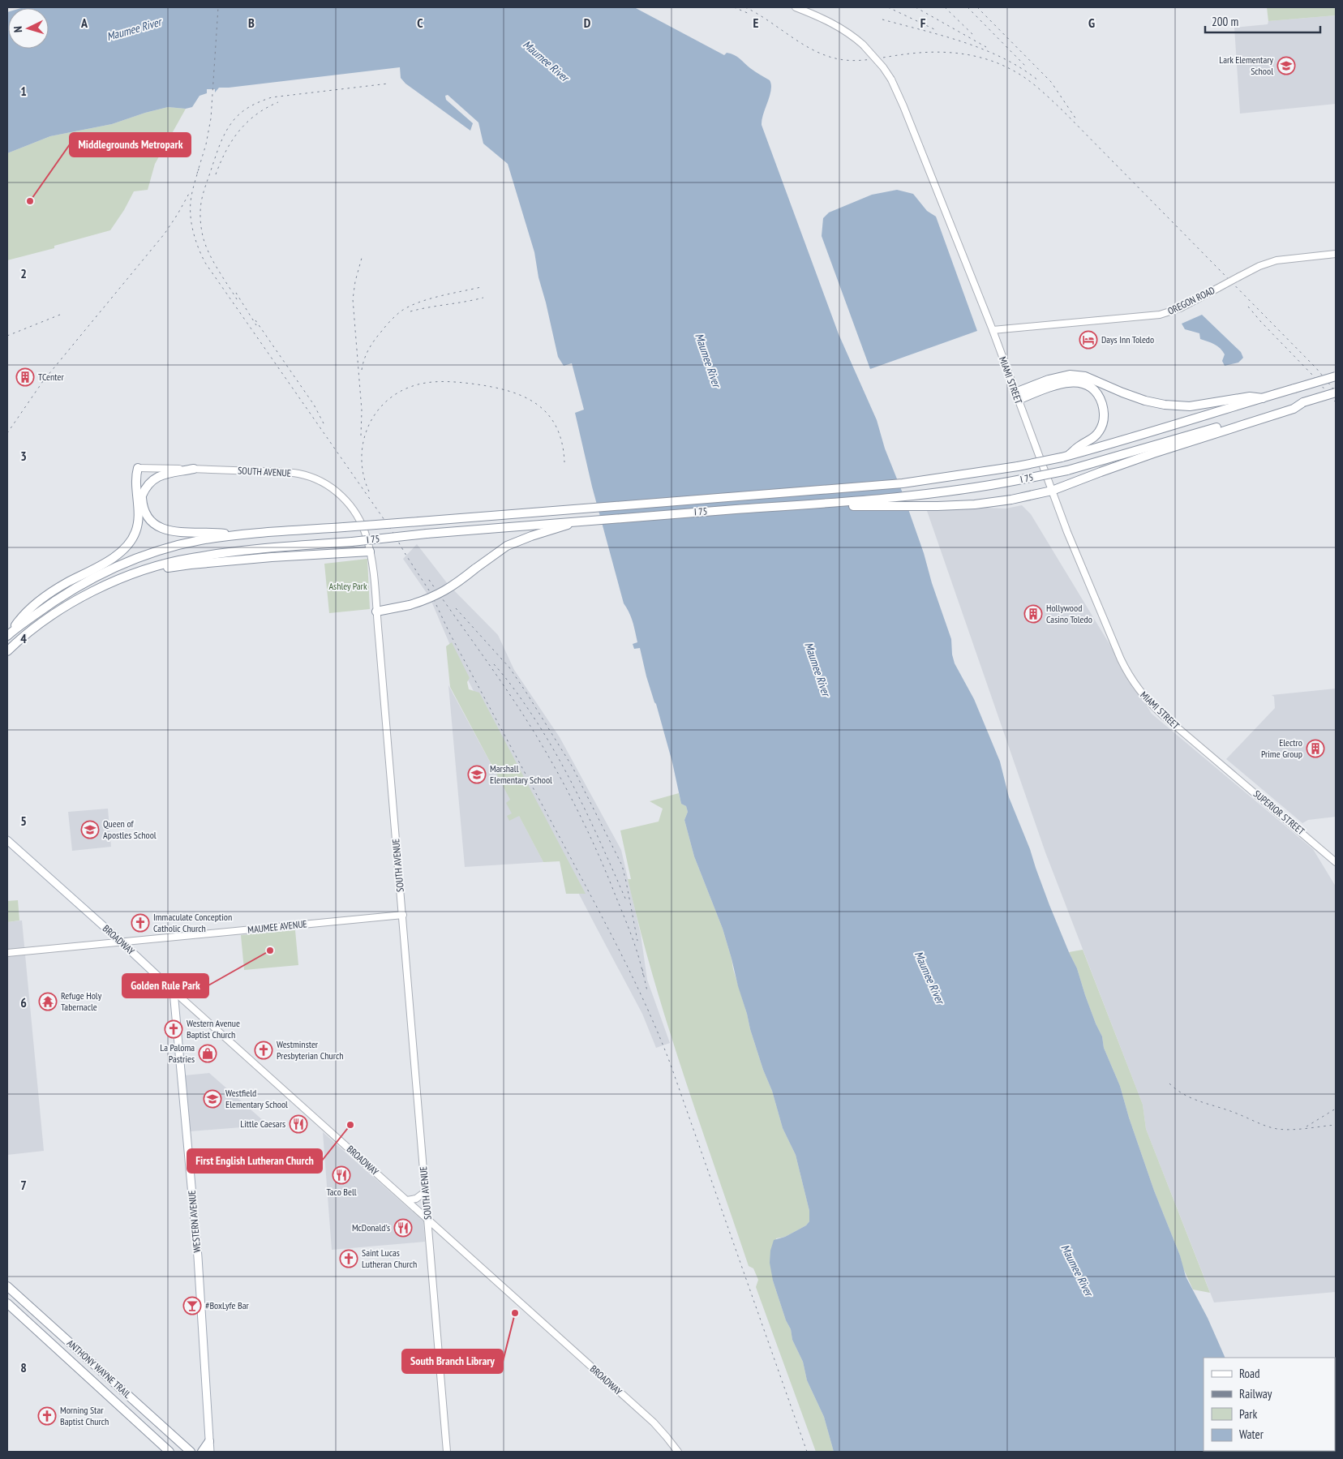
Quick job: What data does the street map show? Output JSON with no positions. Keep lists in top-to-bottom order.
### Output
{
  "streets": {
    "highway": ["I 75", "ANTHONY WAYNE TRAIL"],
    "main road": ["BROADWAY", "WESTERN AVENUE"],
    "street": [
      "OREGON ROAD",
      "MIAMI STREET",
      "SOUTH AVENUE",
      "SUPERIOR STREET",
      "MAUMEE AVENUE"
    ]
  },
  "crossings": [
    ["OREGON ROAD", "MIAMI STREET"],
    ["MIAMI STREET", "SUPERIOR STREET"],
    ["SOUTH AVENUE", "MAUMEE AVENUE"],
    ["SOUTH AVENUE", "BROADWAY"],
    ["MAUMEE AVENUE", "BROADWAY"],
    ["BROADWAY", "WESTERN AVENUE"]
  ],
  "water": ["Maumee River"],
  "parks": ["Ashley Park"],
  "places": {
    "school or university": [
      "Lark Elementary School",
      "Marshall Elementary School",
      "Queen of Apostles School",
      "Westfield Elementary School"
    ],
    "other": [
      "Middlegrounds Metropark",
      "Golden Rule Park",
      "First English Lutheran Church",
      "South Branch Library"
    ],
    "hotel": ["Days Inn Toledo"],
    "building": ["TCenter", "Hollywood Casino Toledo", "Electro Prime Group"],
    "church": [
      "Immaculate Conception Catholic Church",
      "Western Avenue Baptist Church",
      "Westminster Presbyterian Church",
      "Saint Lucas Lutheran Church",
      "Morning Star Baptist Church"
    ],
    "temple": ["Refuge Holy Tabernacle"],
    "shop": ["La Paloma Pastries"],
    "restaurant": ["Little Caesars", "Taco Bell", "McDonald's"],
    "bar": ["#BoxLyfe Bar"]
  },
  "legend": [
    "Road",
    "Railway",
    "Park",
    "Water"
  ],
  "scale_bar": "200 m",
  "north": "left",
  "grid": {
    "columns": [
      "A",
      "B",
      "C",
      "D",
      "E",
      "F",
      "G"
    ],
    "rows": [
      "1",
      "2",
      "3",
      "4",
      "5",
      "6",
      "7",
      "8"
    ]
  }
}
